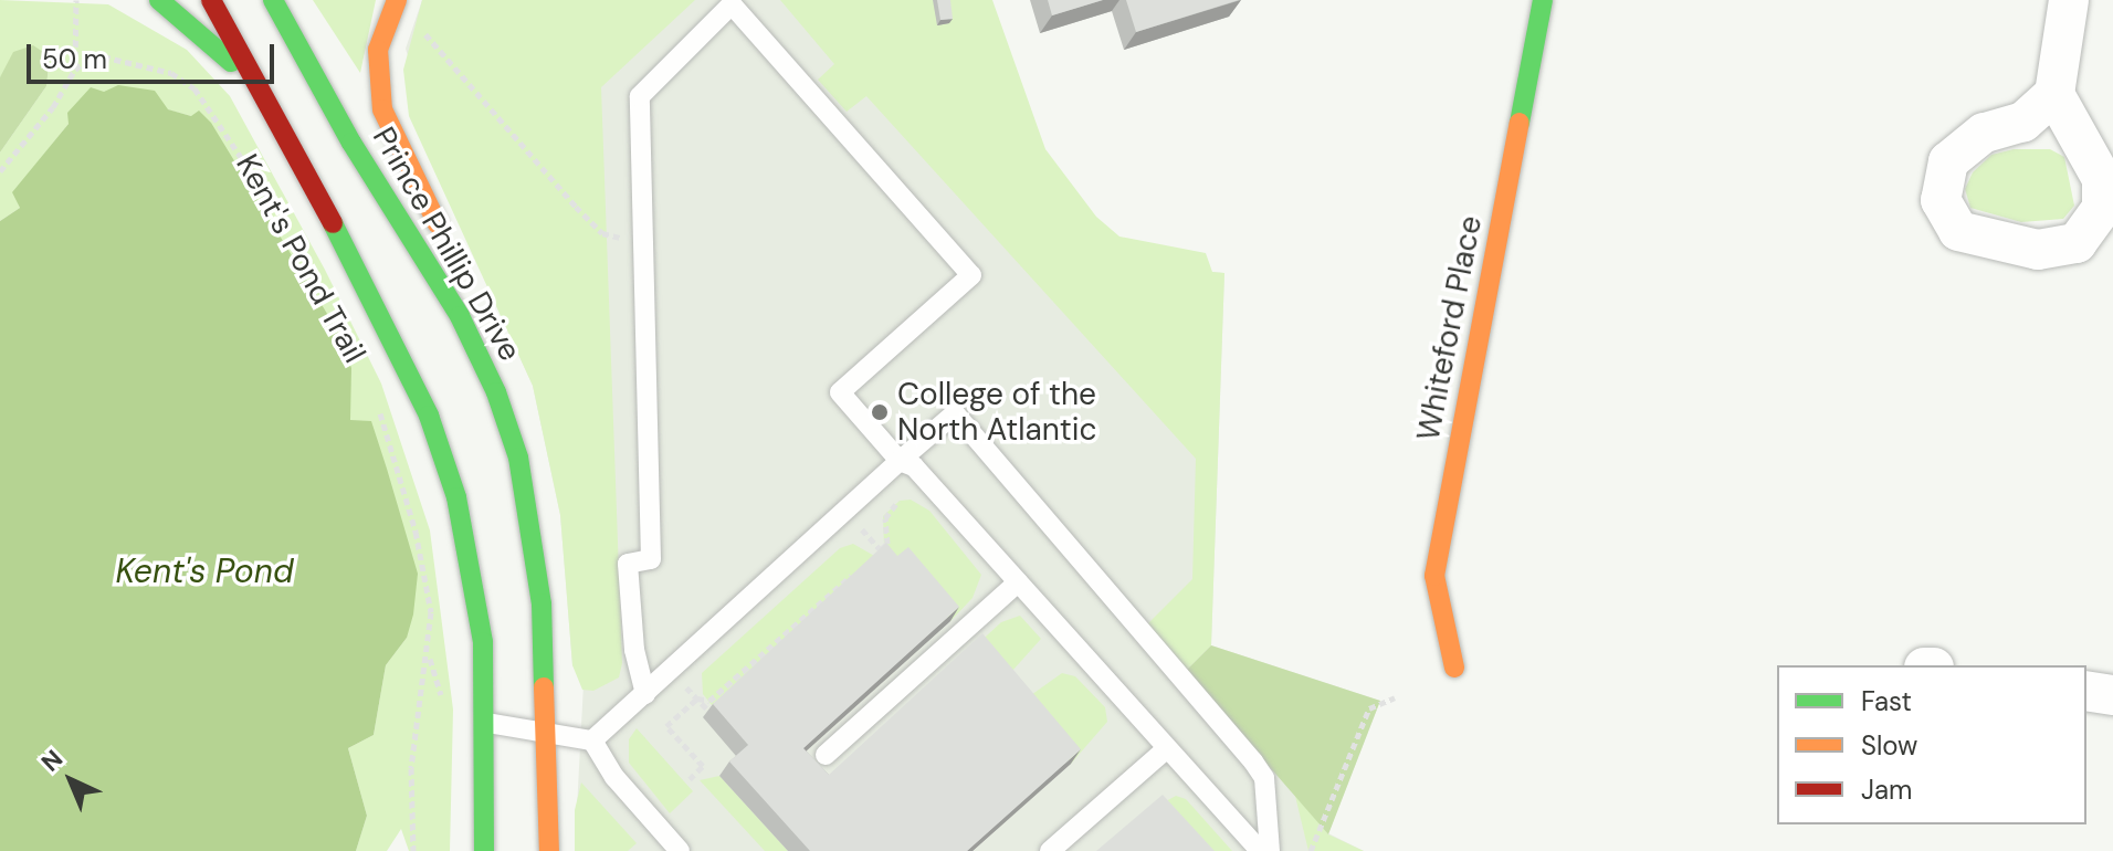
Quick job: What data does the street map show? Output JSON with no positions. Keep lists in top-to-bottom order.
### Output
{
  "streets": {
    "main road": ["Prince Phillip Drive", "Whiteford Place"],
    "path": ["Kent's Pond Trail"]
  },
  "water": ["Kent's Pond"],
  "places": ["College of the North Atlantic"],
  "legend": ["Fast", "Slow", "Jam"],
  "scale_bar": "50 m",
  "north": "top left"
}
